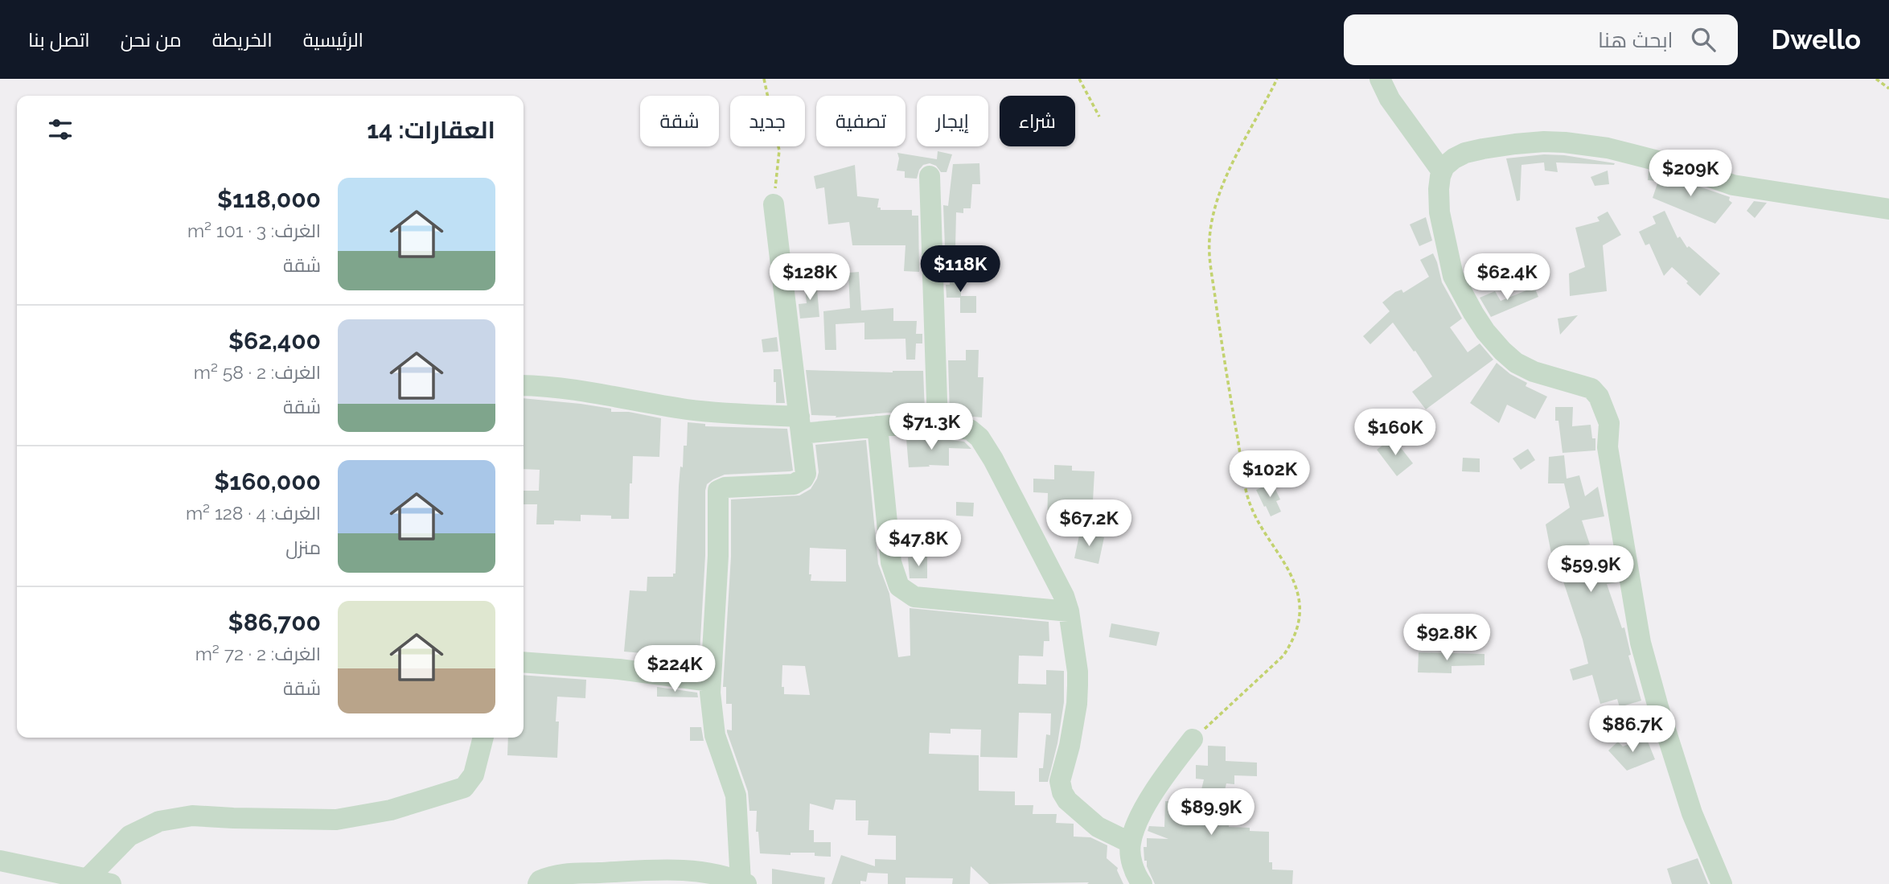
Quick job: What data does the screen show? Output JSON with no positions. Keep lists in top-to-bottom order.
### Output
{
  "page": {
    "header": "Dwello",
    "search": "ابحث هنا",
    "nav": [
      "الرئيسية",
      "الخريطة",
      "من نحن",
      "اتصل بنا"
    ],
    "chip": [
      "شراء",
      "إيجار",
      "تصفية",
      "جديد",
      "شقة"
    ],
    "heading": "العقارات: 14",
    "price": [
      "$209K",
      "$118K",
      "$128K",
      "$62.4K",
      "$71.3K",
      "$160K",
      "$102K",
      "$67.2K",
      "$47.8K",
      "$59.9K",
      "$92.8K",
      "$224K",
      "$86.7K",
      "$89.9K"
    ],
    "list": [
      {
        "name": "$118,000",
        "note": "الغرف: 3 · 101 m² · شقة"
      },
      {
        "name": "$62,400",
        "note": "الغرف: 2 · 58 m² · شقة"
      },
      {
        "name": "$160,000",
        "note": "الغرف: 4 · 128 m² · منزل"
      },
      {
        "name": "$86,700",
        "note": "الغرف: 2 · 72 m² · شقة"
      }
    ]
  }
}
